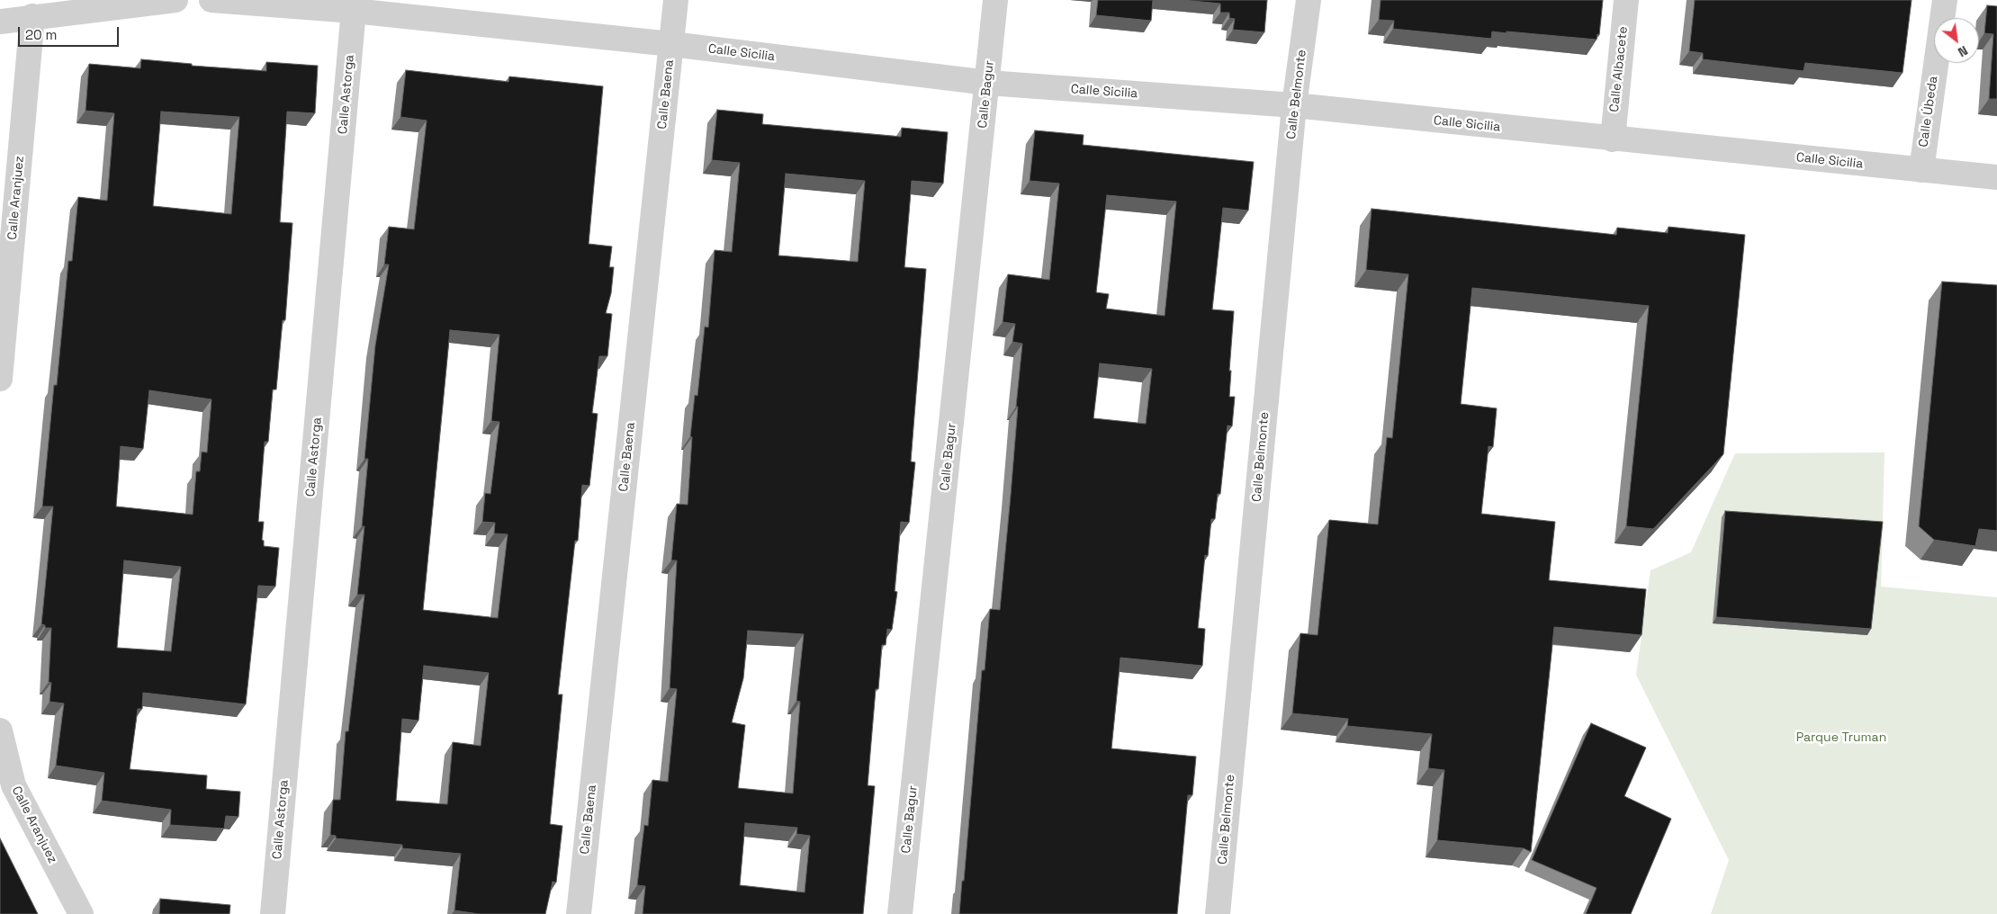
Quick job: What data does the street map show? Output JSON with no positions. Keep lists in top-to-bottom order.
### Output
{
  "streets": {
    "street": [
      "Calle Sicilia",
      "Calle Albacete",
      "Calle Astorga",
      "Calle Baena",
      "Calle Bagur",
      "Calle Belmonte",
      "Calle Úbeda",
      "Calle Aranjuez"
    ]
  },
  "crossings": [
    ["Calle Sicilia", "Calle Albacete"],
    ["Calle Sicilia", "Calle Astorga"],
    ["Calle Sicilia", "Calle Baena"],
    ["Calle Sicilia", "Calle Bagur"],
    ["Calle Sicilia", "Calle Belmonte"],
    ["Calle Sicilia", "Calle Úbeda"]
  ],
  "parks": ["Parque Truman"],
  "scale_bar": "20 m",
  "north": "bottom right"
}
